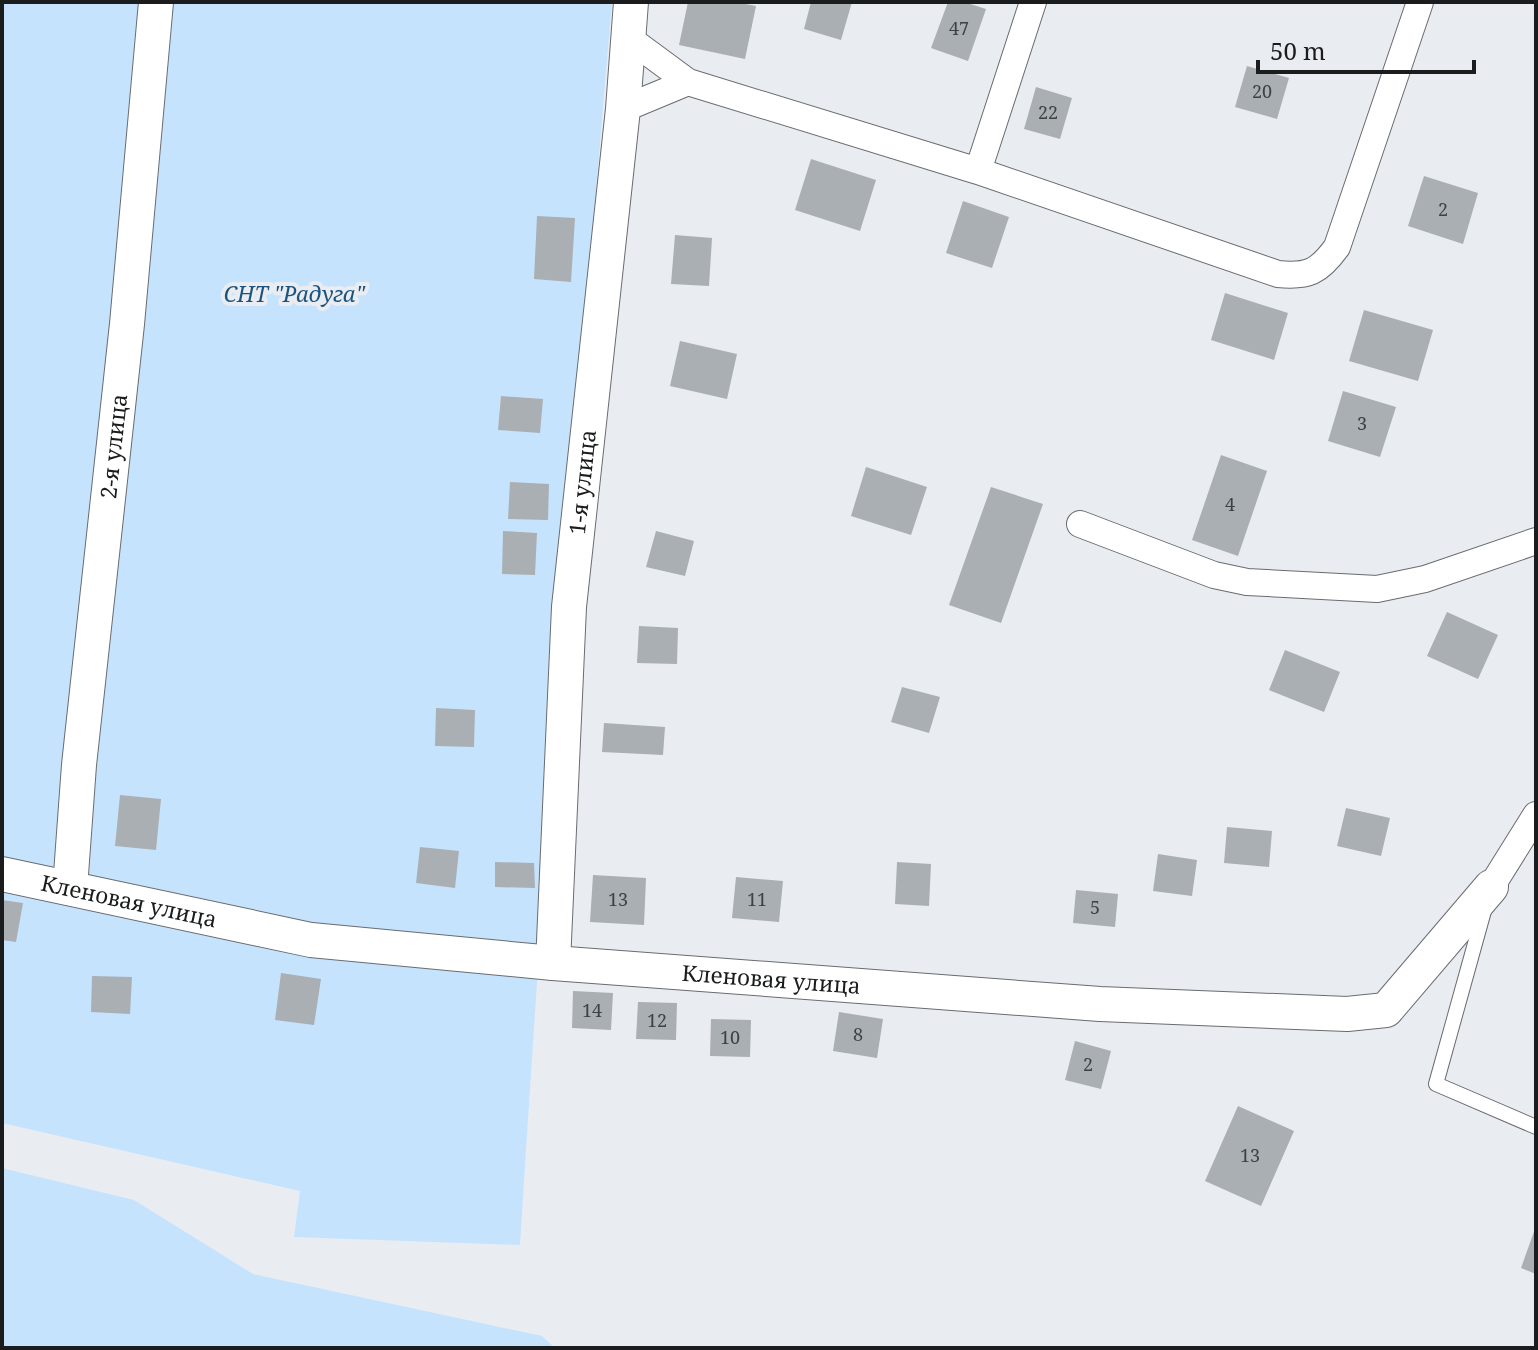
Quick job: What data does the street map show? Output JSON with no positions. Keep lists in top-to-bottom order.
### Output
{
  "streets": {
    "street": ["2-я улица", "1-я улица", "Кленовая улица"]
  },
  "crossings": [
    ["2-я улица", "Кленовая улица"],
    ["1-я улица", "Кленовая улица"]
  ],
  "parks": ["СНТ \"Радуга\""],
  "house_numbers": [
    "47",
    "20",
    "22",
    "2",
    "3",
    "4",
    "13",
    "11",
    "5",
    "14",
    "12",
    "8",
    "10",
    "2",
    "13"
  ],
  "scale_bar": "50 m"
}
